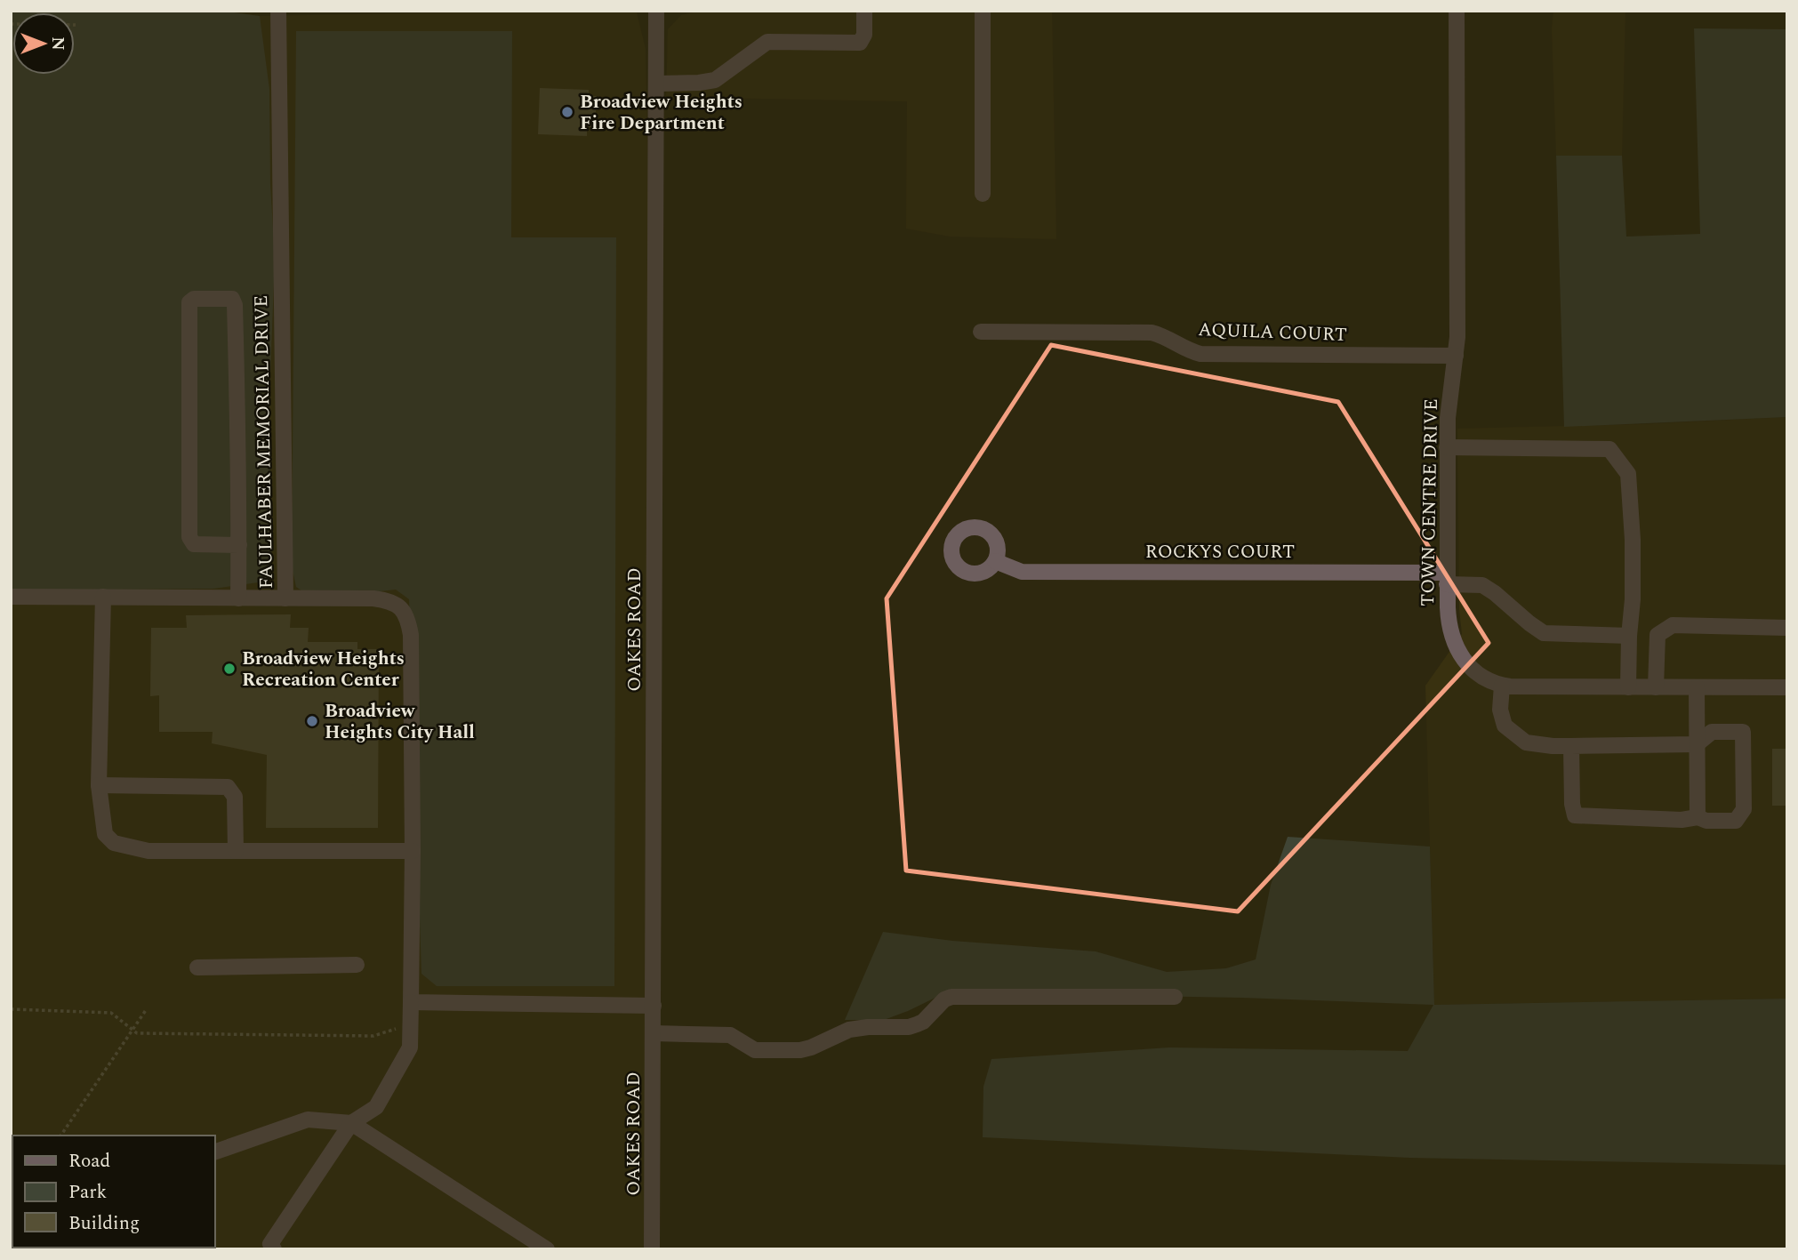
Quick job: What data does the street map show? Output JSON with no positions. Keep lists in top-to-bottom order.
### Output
{
  "streets": {
    "street": [
      "AQUILA COURT",
      "FAULHABER MEMORIAL DRIVE",
      "TOWN CENTRE DRIVE",
      "ROCKYS COURT",
      "OAKES ROAD"
    ]
  },
  "crossings": [
    ["AQUILA COURT", "TOWN CENTRE DRIVE"],
    ["TOWN CENTRE DRIVE", "ROCKYS COURT"]
  ],
  "places": ["Broadview Heights Fire Department", "Broadview Heights Recreation Center", "Broadview Heights City Hall"],
  "legend": ["Road", "Park", "Building"],
  "north": "right"
}
